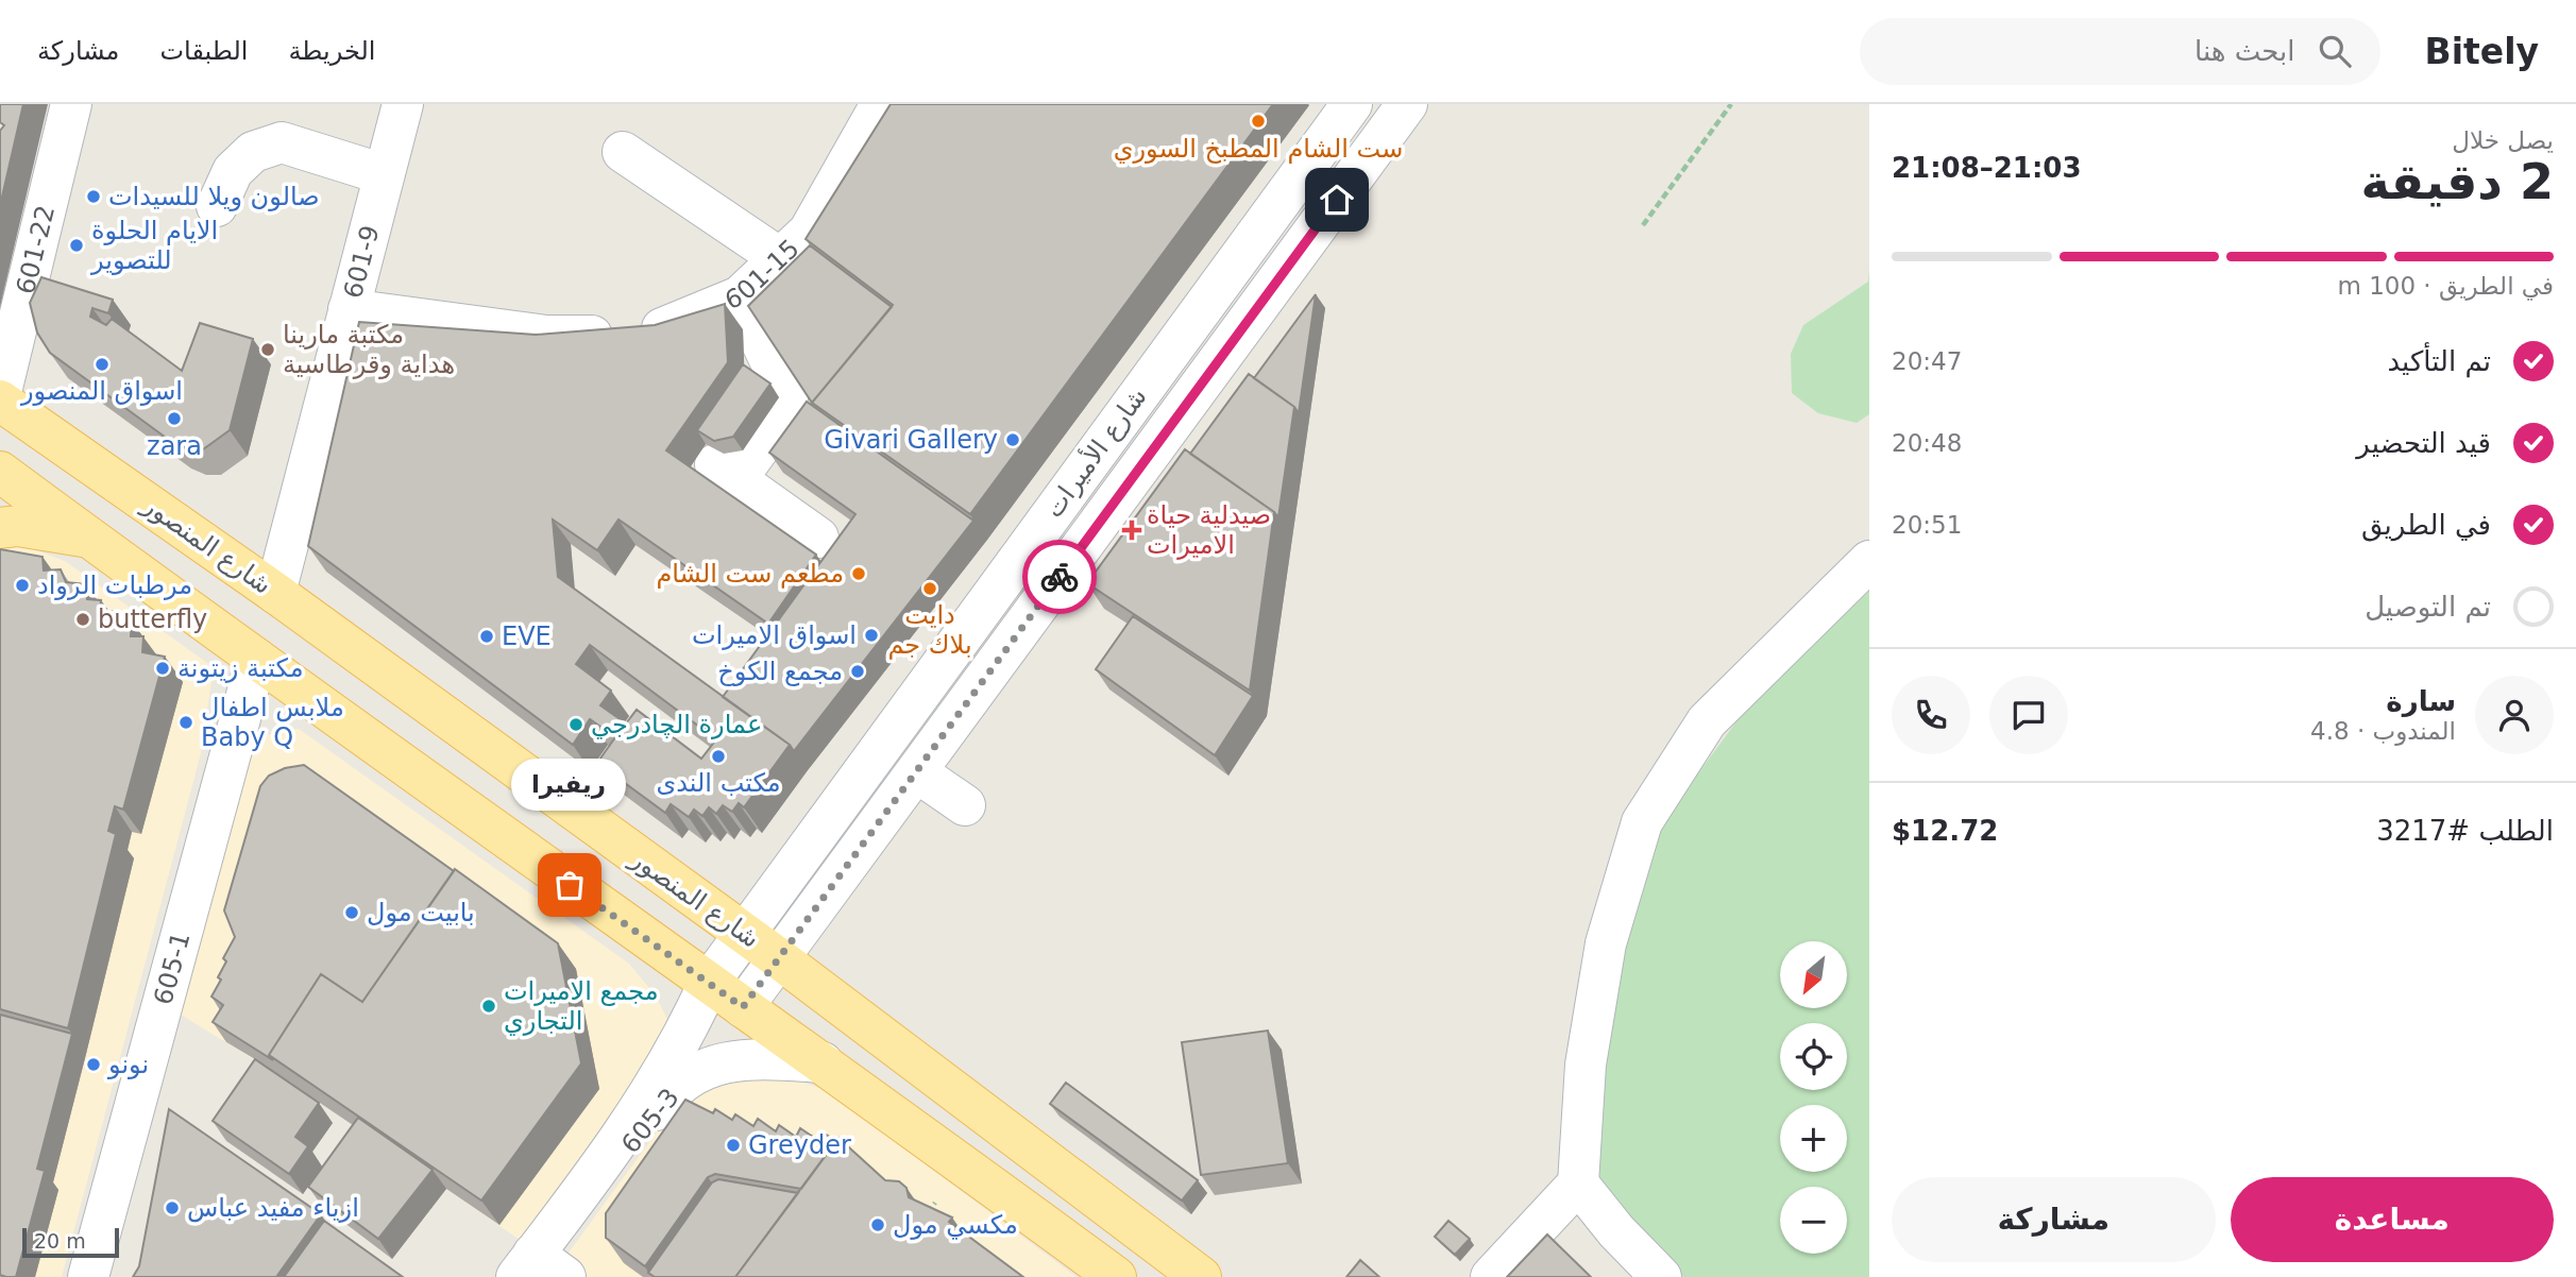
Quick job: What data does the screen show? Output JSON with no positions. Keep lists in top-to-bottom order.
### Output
{
  "streets": {
    "main road": ["شارع المنصور"],
    "street": [
      "601-22",
      "601-9",
      "601-15",
      "شارع الأميرات",
      "605-1",
      "605-3"
    ]
  },
  "crossings": [
    ["601-22", "شارع المنصور"],
    ["601-9", "601-15"],
    ["601-9", "شارع المنصور"],
    ["شارع الأميرات", "شارع المنصور"],
    ["شارع الأميرات", "605-3"]
  ],
  "places": {
    "other": [
      "ست الشام المطبخ السوري",
      "صالون ويلا للسيدات",
      "الايام الحلوة للتصوير",
      "مكتبة مارينا هداية وقرطاسية",
      "اسواق المنصور",
      "zara",
      "Givari Gallery",
      "مطعم ست الشام",
      "مرطبات الرواد",
      "دايت بلاك جم",
      "butterfly",
      "اسواق الاميرات",
      "EVE",
      "مكتبة زيتونة",
      "مجمع الكوخ",
      "ملابس اطفال Baby Q",
      "عمارة الچادرجي",
      "مكتب الندى",
      "ريفيرا",
      "بابيت مول",
      "مجمع الاميرات التجاري",
      "نونو",
      "Greyder",
      "ازياء مفيد عباس",
      "مكسي مول"
    ],
    "health": ["صيدلية حياة الاميرات"]
  },
  "scale_bar": "20 m",
  "north": "bottom left",
  "page": {
    "header": "Bitely",
    "search": "ابحث هنا",
    "nav": ["الخريطة", "الطبقات", "مشاركة"],
    "heading": ["2 دقيقة", "يصل خلال", "21:03–21:08"],
    "panel": [
      "سارة",
      "المندوب · 4.8",
      "الطلب #3217",
      "$12.72"
    ],
    "bar": "في الطريق · 100 m",
    "list": [
      ["تم التأكيد", "20:47"],
      ["قيد التحضير", "20:48"],
      ["في الطريق", "20:51"],
      "تم التوصيل"
    ],
    "bubble": "ريفيرا",
    "map_buttons": ["+", "−"],
    "buttons": ["مساعدة", "مشاركة"],
    "scale": "20 m"
  }
}
